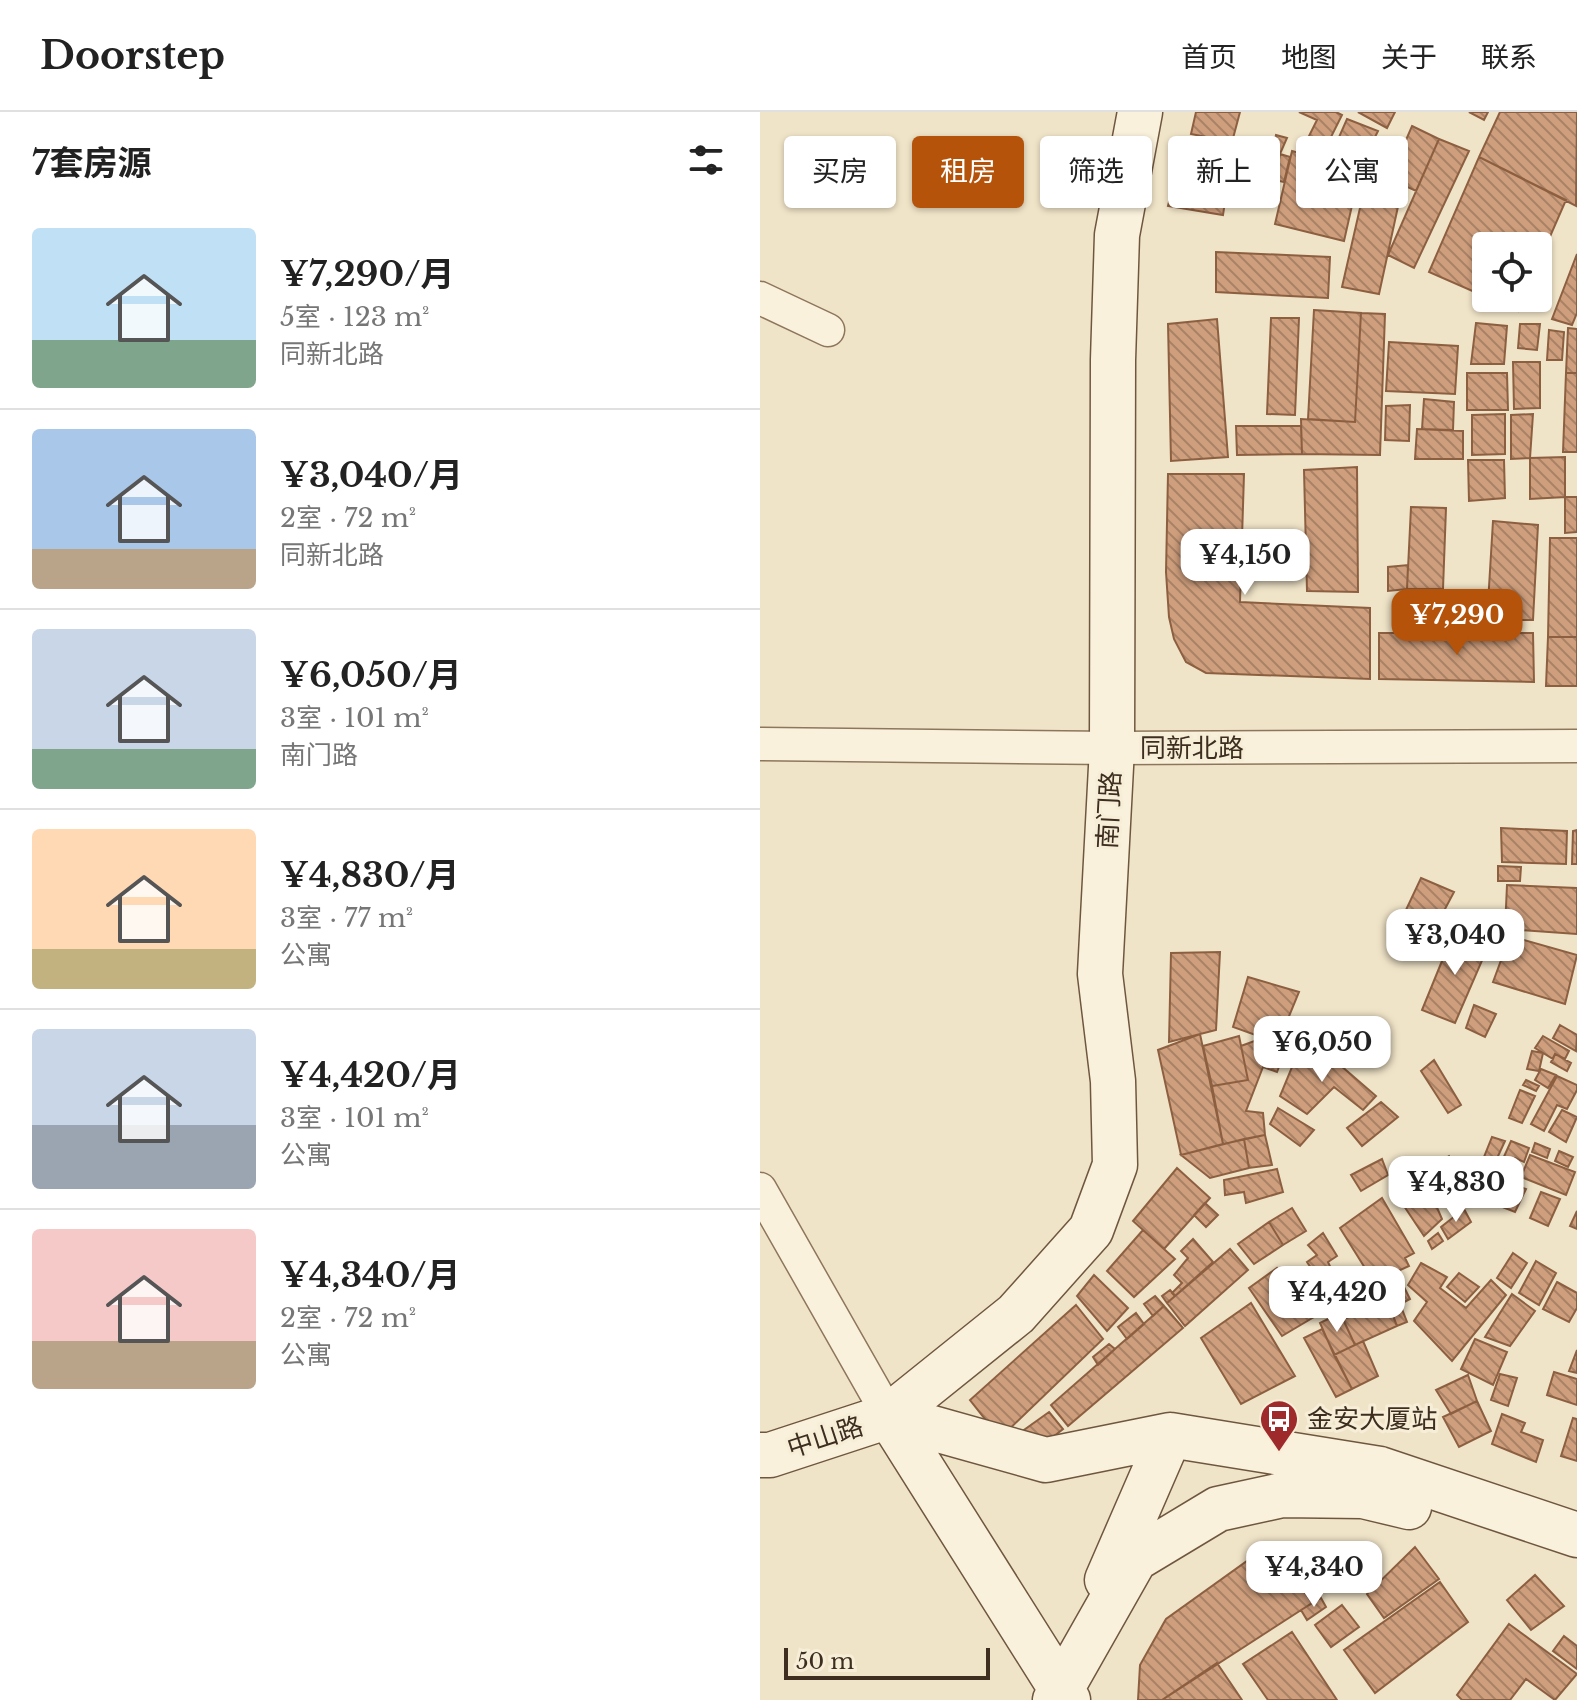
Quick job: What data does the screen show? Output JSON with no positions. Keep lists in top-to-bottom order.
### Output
{
  "streets": {
    "main road": ["南门路", "中山路"],
    "street": ["同新北路"]
  },
  "crossings": [
    ["同新北路", "南门路"],
    ["南门路", "中山路"]
  ],
  "places": {
    "bus stop": ["金安大厦站"]
  },
  "scale_bar": "50 m",
  "page": {
    "header": "Doorstep",
    "nav": [
      "首页",
      "地图",
      "关于",
      "联系"
    ],
    "heading": "7套房源",
    "chip": [
      "买房",
      "租房",
      "筛选",
      "新上",
      "公寓"
    ],
    "list": [
      {
        "name": "¥7,290/月",
        "note": "5室 · 123 m² · 同新北路"
      },
      {
        "name": "¥3,040/月",
        "note": "2室 · 72 m² · 同新北路"
      },
      {
        "name": "¥6,050/月",
        "note": "3室 · 101 m² · 南门路"
      },
      {
        "name": "¥4,830/月",
        "note": "3室 · 77 m² · 公寓"
      },
      {
        "name": "¥4,420/月",
        "note": "3室 · 101 m² · 公寓"
      },
      {
        "name": "¥4,340/月",
        "note": "2室 · 72 m² · 公寓"
      }
    ],
    "price": [
      "¥4,150",
      "¥7,290",
      "¥3,040",
      "¥6,050",
      "¥4,830",
      "¥4,420",
      "¥4,340"
    ],
    "scale": "50 m"
  }
}
